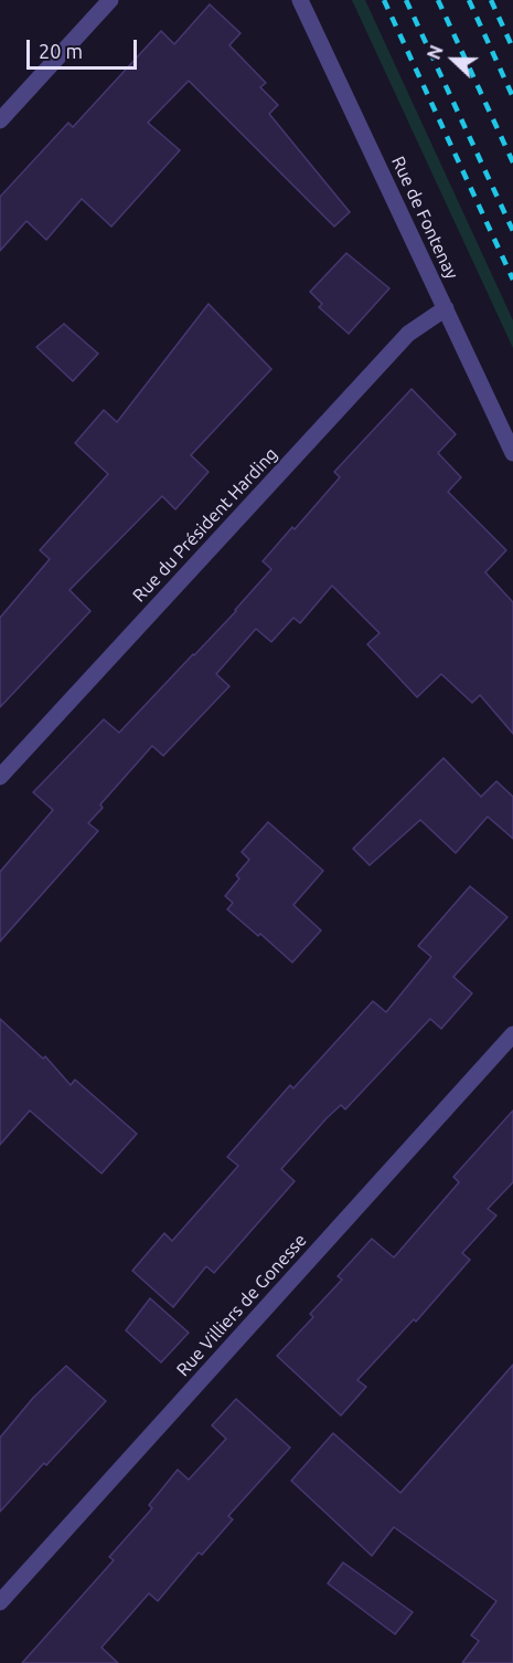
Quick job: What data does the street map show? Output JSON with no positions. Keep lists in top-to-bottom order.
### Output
{
  "streets": {
    "street": ["Rue de Fontenay", "Rue du Président Harding", "Rue Villiers de Gonesse"]
  },
  "crossings": [
    ["Rue de Fontenay", "Rue du Président Harding"]
  ],
  "scale_bar": "20 m",
  "north": "left"
}
